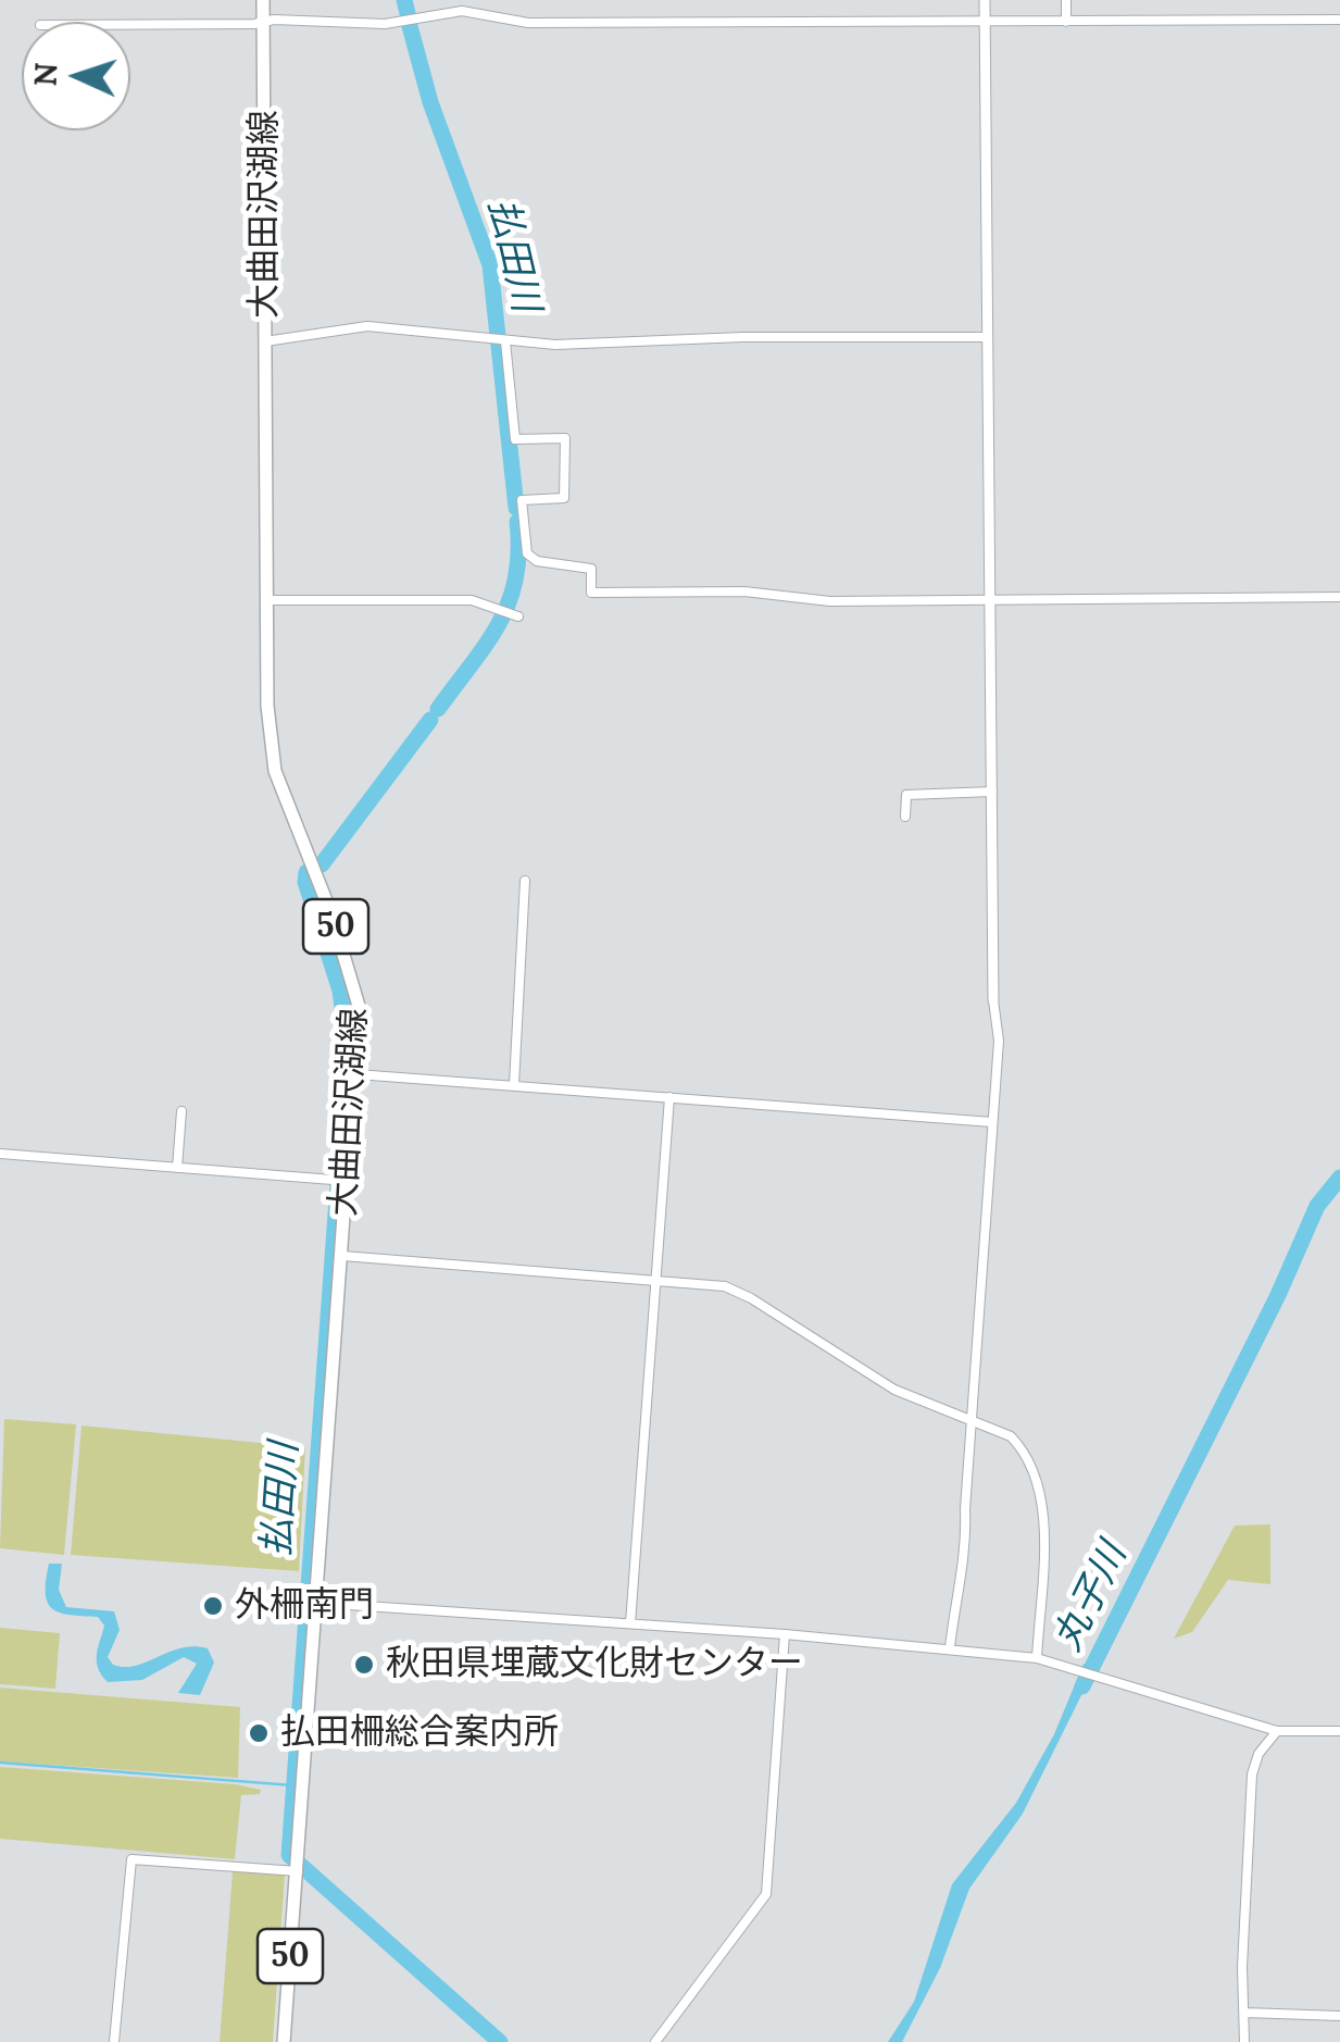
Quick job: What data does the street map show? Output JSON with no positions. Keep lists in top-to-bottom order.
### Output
{
  "streets": {
    "main road": ["大曲田沢湖線", "50"]
  },
  "water": ["払田川", "丸子川"],
  "places": ["外柵南門", "秋田県埋蔵文化財センター", "払田柵総合案内所"],
  "north": "left"
}
